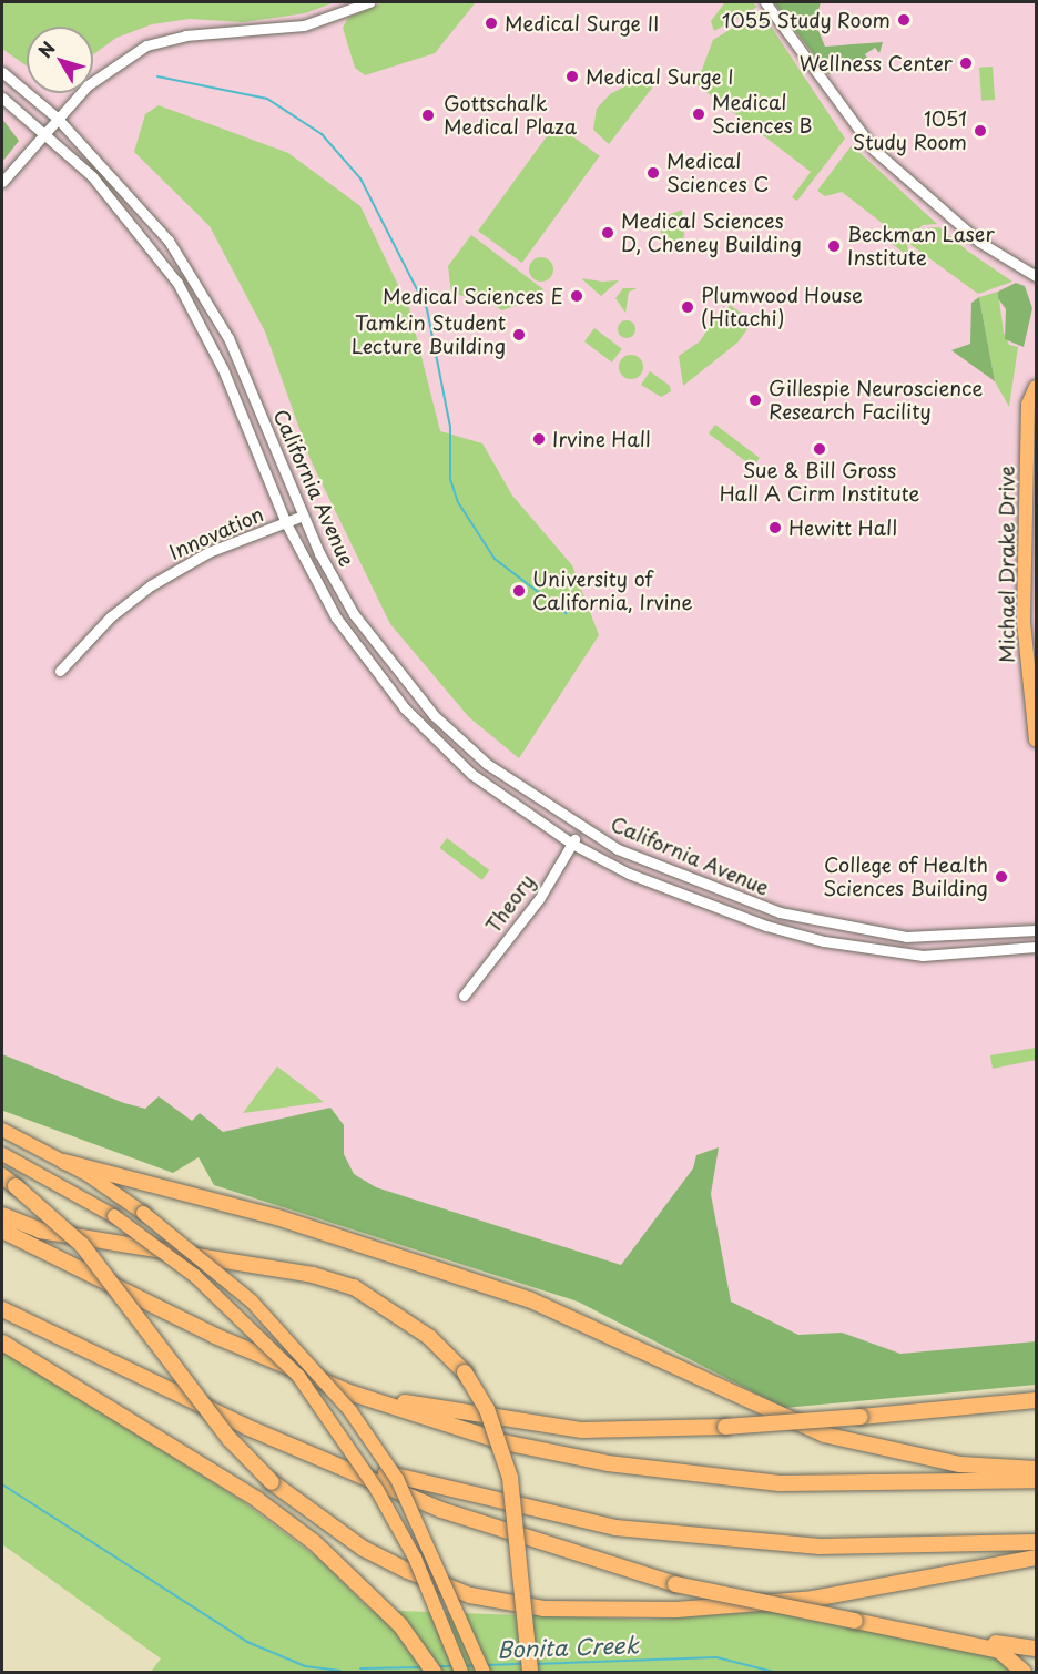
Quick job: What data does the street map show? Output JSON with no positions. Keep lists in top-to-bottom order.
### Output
{
  "streets": {
    "main road": ["Michael Drake Drive"],
    "street": ["California Avenue", "Innovation", "Theory"]
  },
  "crossings": [
    ["California Avenue", "Innovation"],
    ["California Avenue", "Theory"]
  ],
  "water": ["Bonita Creek"],
  "places": [
    "1055 Study Room",
    "Medical Surge II",
    "Wellness Center",
    "Medical Surge I",
    "Medical Sciences B",
    "Gottschalk Medical Plaza",
    "1051 Study Room",
    "Medical Sciences C",
    "Medical Sciences D, Cheney Building",
    "Beckman Laser Institute",
    "Medical Sciences E",
    "Plumwood House (Hitachi)",
    "Tamkin Student Lecture Building",
    "Gillespie Neuroscience Research Facility",
    "Irvine Hall",
    "Sue & Bill Gross Hall A Cirm Institute",
    "Hewitt Hall",
    "University of California, Irvine",
    "College of Health Sciences Building"
  ],
  "north": "top left"
}
